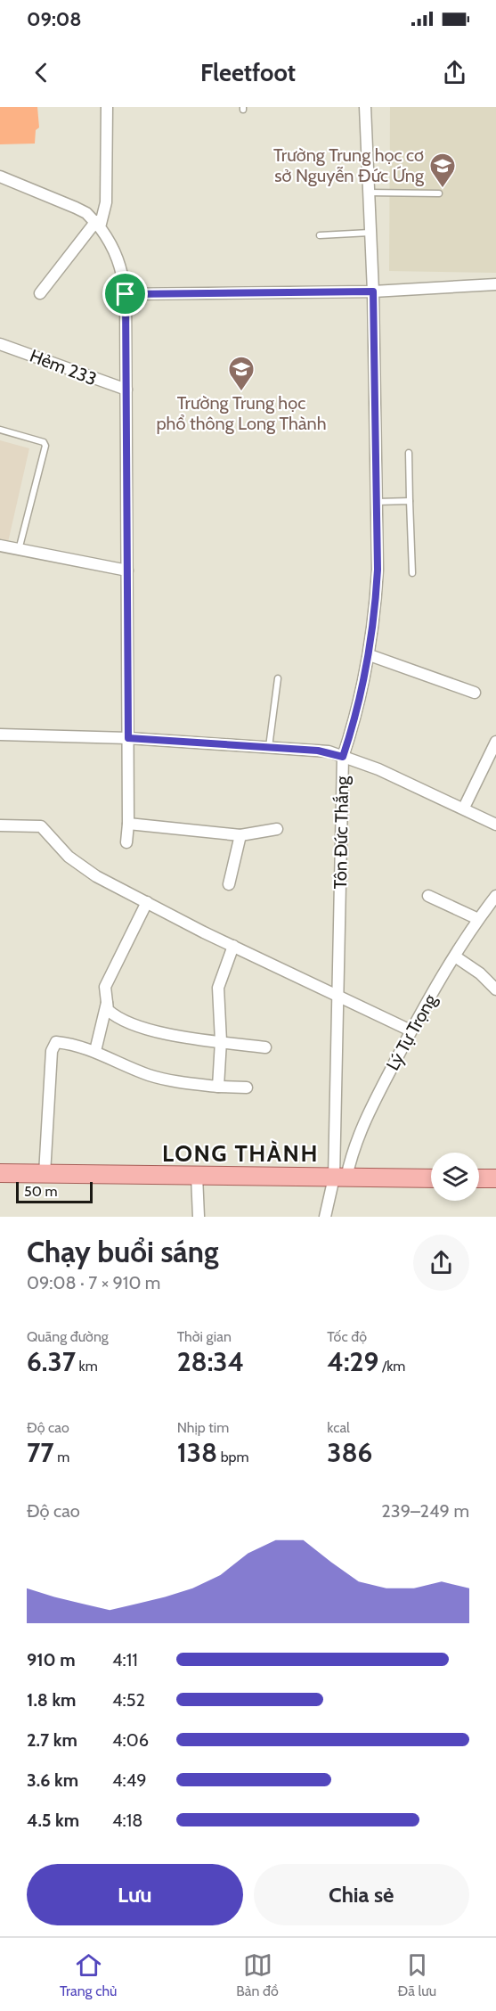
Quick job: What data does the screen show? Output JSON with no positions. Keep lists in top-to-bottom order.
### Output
{
  "streets": {
    "street": ["Hẻm 233", "Tôn Đức Thắng", "Lý Tự Trọng"]
  },
  "crossings": [
    ["Tôn Đức Thắng", "Lý Tự Trọng"]
  ],
  "districts": ["LONG THÀNH"],
  "places": {
    "school or university": ["Trường Trung học cơ sở Nguyễn Đức Ứng", "Trường Trung học phổ thông Long Thành"]
  },
  "scale_bar": "50 m",
  "page": {
    "status": "09:08",
    "header": "Fleetfoot",
    "scale": "50 m",
    "heading": ["Chạy buổi sáng", "09:08 · 7 × 910 m"],
    "stats": [
      ["Quãng đường", "6.37 km"],
      ["Thời gian", "28:34"],
      ["Tốc độ", "4:29 /km"],
      ["Độ cao", "77 m"],
      ["Nhịp tim", "138 bpm"],
      ["kcal", "386"]
    ],
    "chart": ["Độ cao", "239–249 m"],
    "list": [
      {
        "name": "910 m",
        "note": "4:11"
      },
      {
        "name": "1.8 km",
        "note": "4:52"
      },
      {
        "name": "2.7 km",
        "note": "4:06"
      },
      {
        "name": "3.6 km",
        "note": "4:49"
      },
      {
        "name": "4.5 km",
        "note": "4:18"
      }
    ],
    "buttons": ["Lưu", "Chia sẻ"],
    "tabs": ["Trang chủ", "Bản đồ", "Đã lưu"]
  }
}
